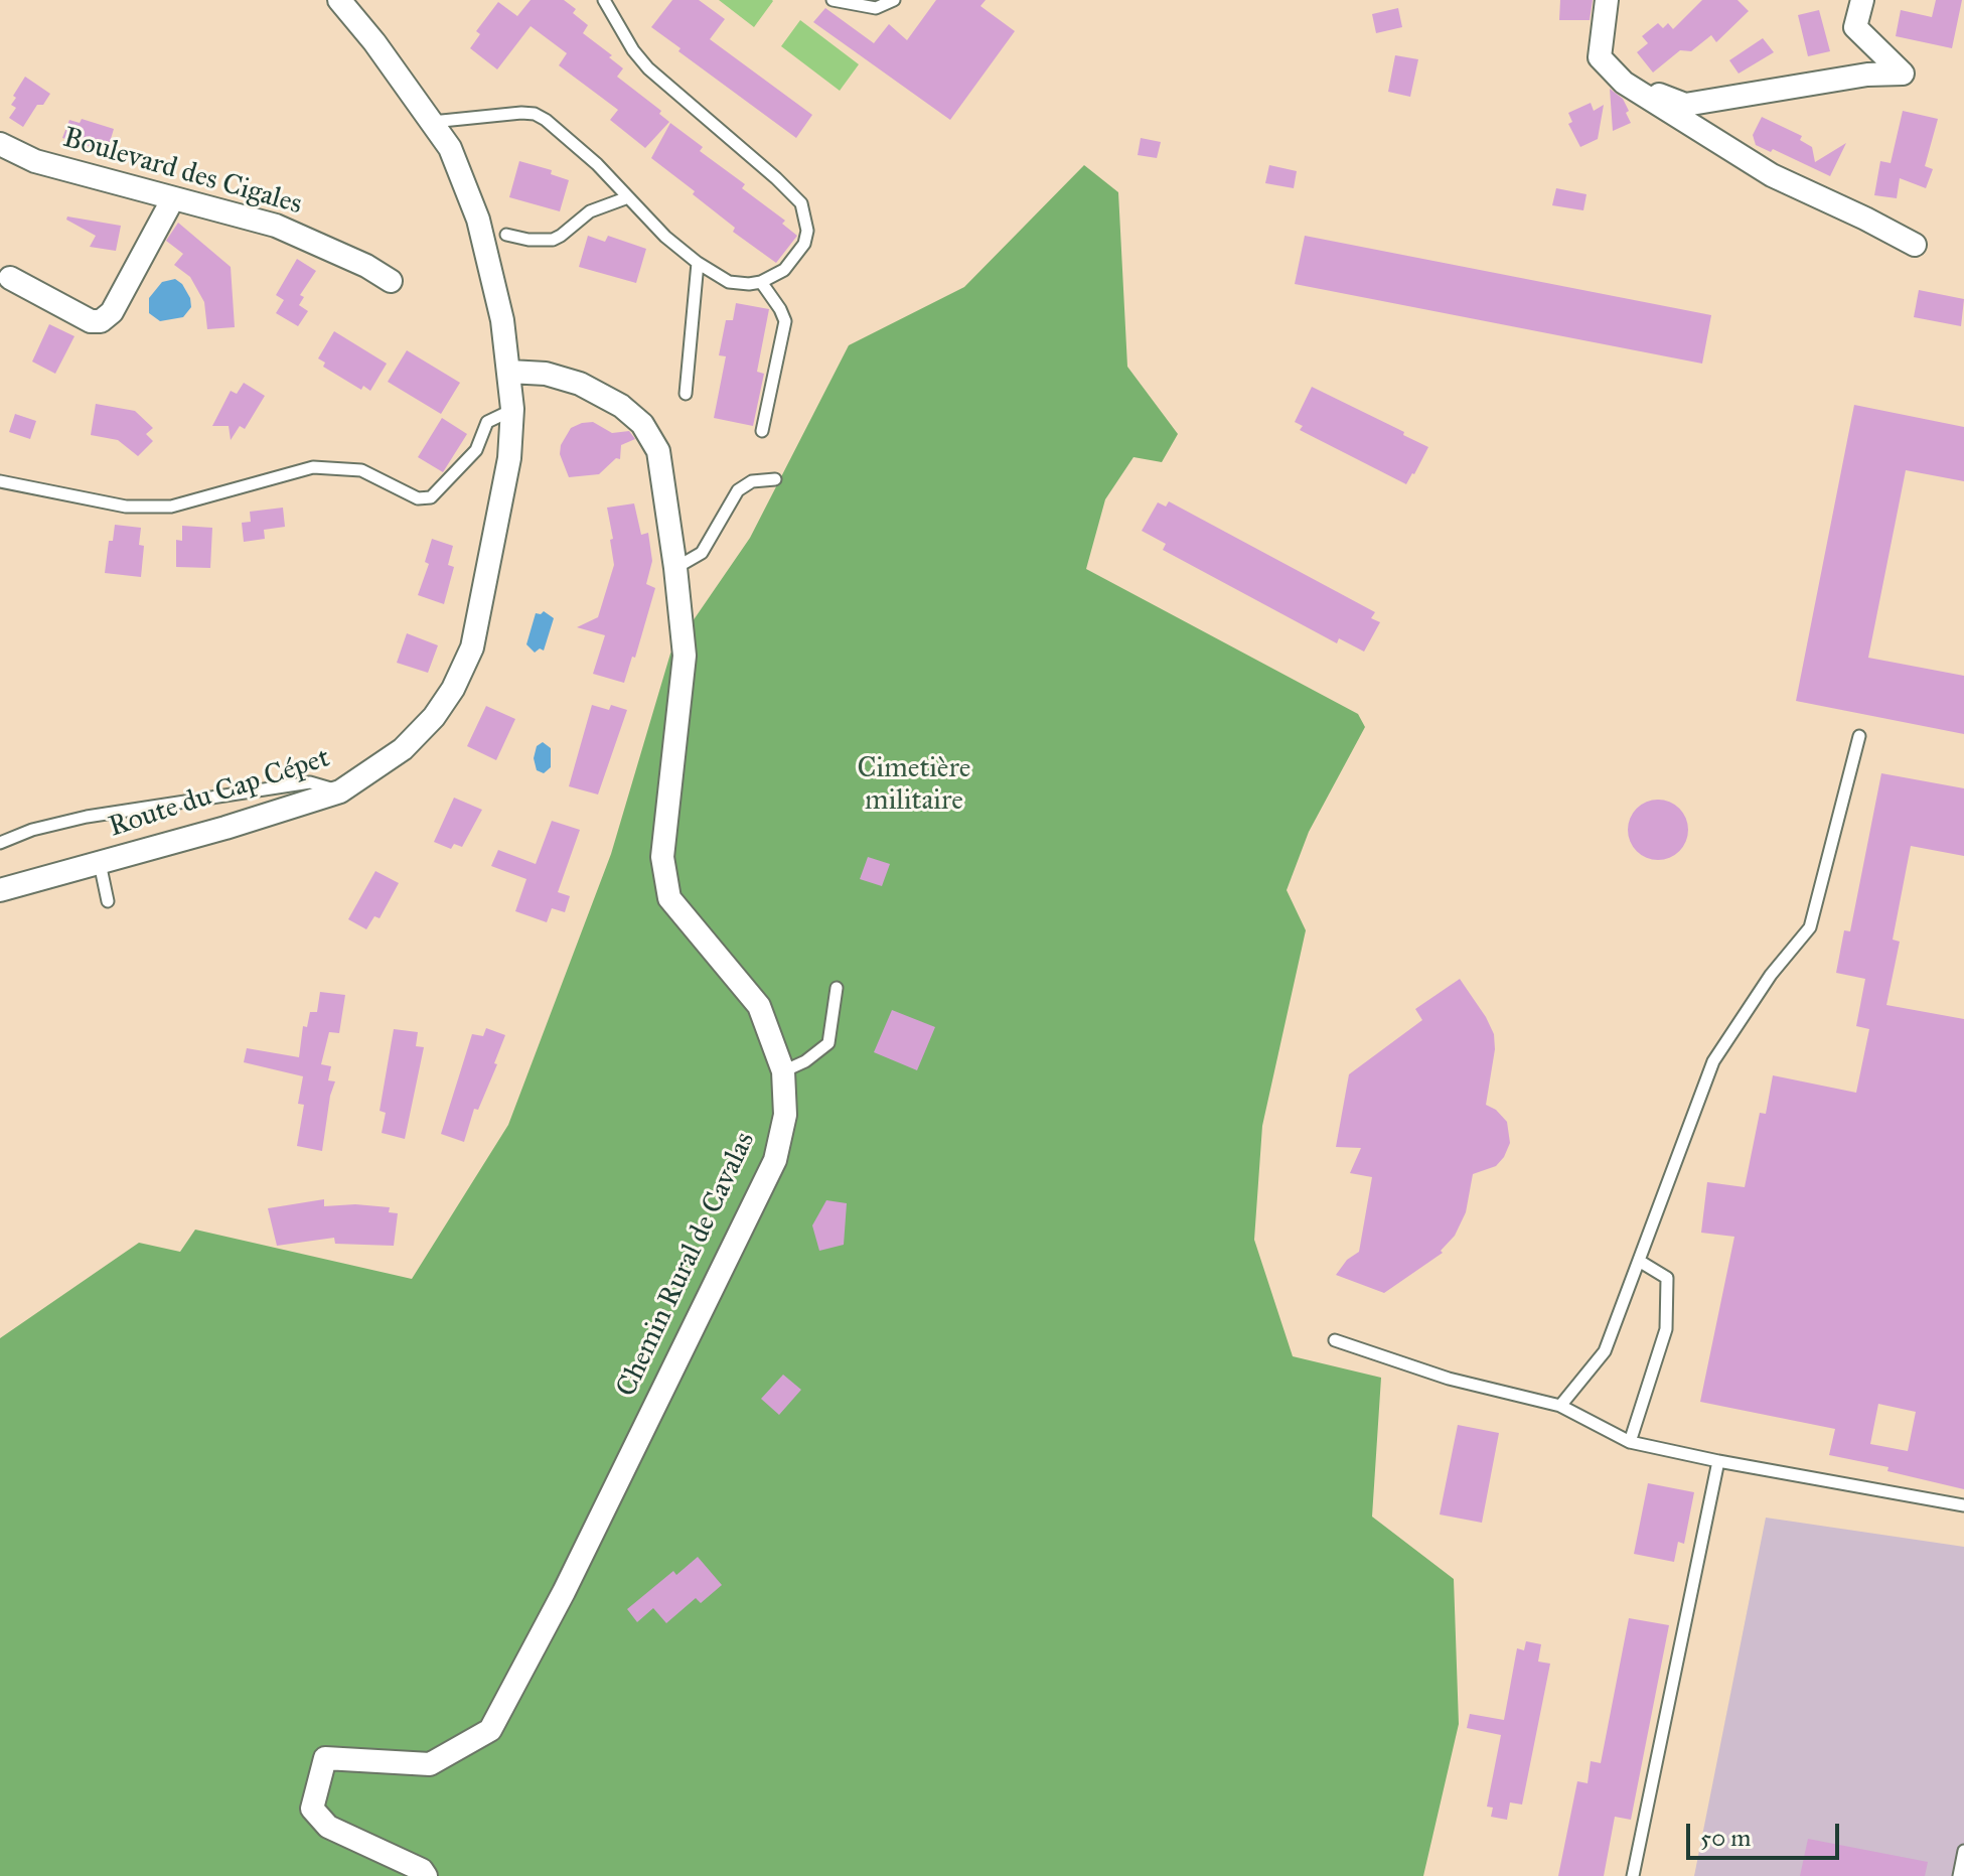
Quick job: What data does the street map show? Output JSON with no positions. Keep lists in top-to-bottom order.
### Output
{
  "streets": {
    "street": ["Boulevard des Cigales", "Route du Cap Cépet", "Chemin Rural de Cavalas"]
  },
  "crossings": [
    ["Route du Cap Cépet", "Chemin Rural de Cavalas"]
  ],
  "parks": ["Cimetière militaire"],
  "scale_bar": "50 m"
}
